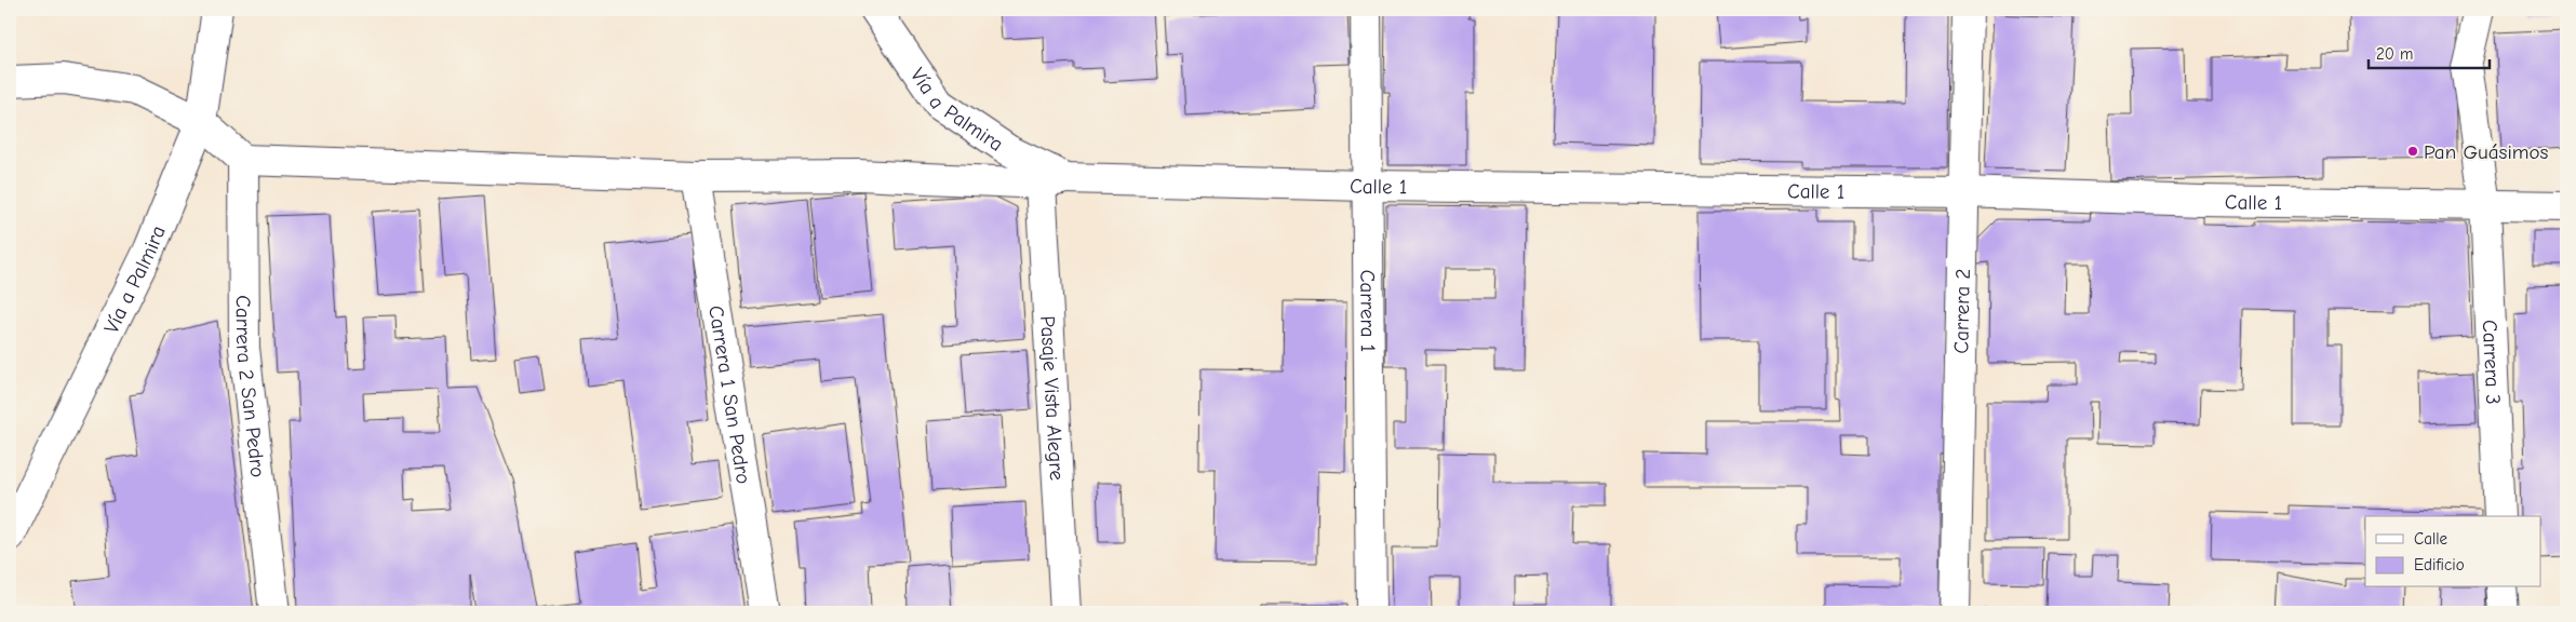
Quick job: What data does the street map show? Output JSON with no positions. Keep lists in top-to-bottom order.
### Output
{
  "streets": {
    "street": [
      "Vía a Palmira",
      "Calle 1",
      "Carrera 1",
      "Carrera 2",
      "Carrera 3",
      "Carrera 2 San Pedro",
      "Carrera 1 San Pedro",
      "Pasaje Vista Alegre"
    ]
  },
  "crossings": [
    ["Vía a Palmira", "Calle 1"],
    ["Vía a Palmira", "Pasaje Vista Alegre"],
    ["Calle 1", "Carrera 1"],
    ["Calle 1", "Carrera 2"],
    ["Calle 1", "Carrera 3"],
    ["Calle 1", "Carrera 2 San Pedro"],
    ["Calle 1", "Carrera 1 San Pedro"],
    ["Calle 1", "Pasaje Vista Alegre"]
  ],
  "places": ["Pan Guásimos"],
  "legend": ["Calle", "Edificio"],
  "scale_bar": "20 m"
}
